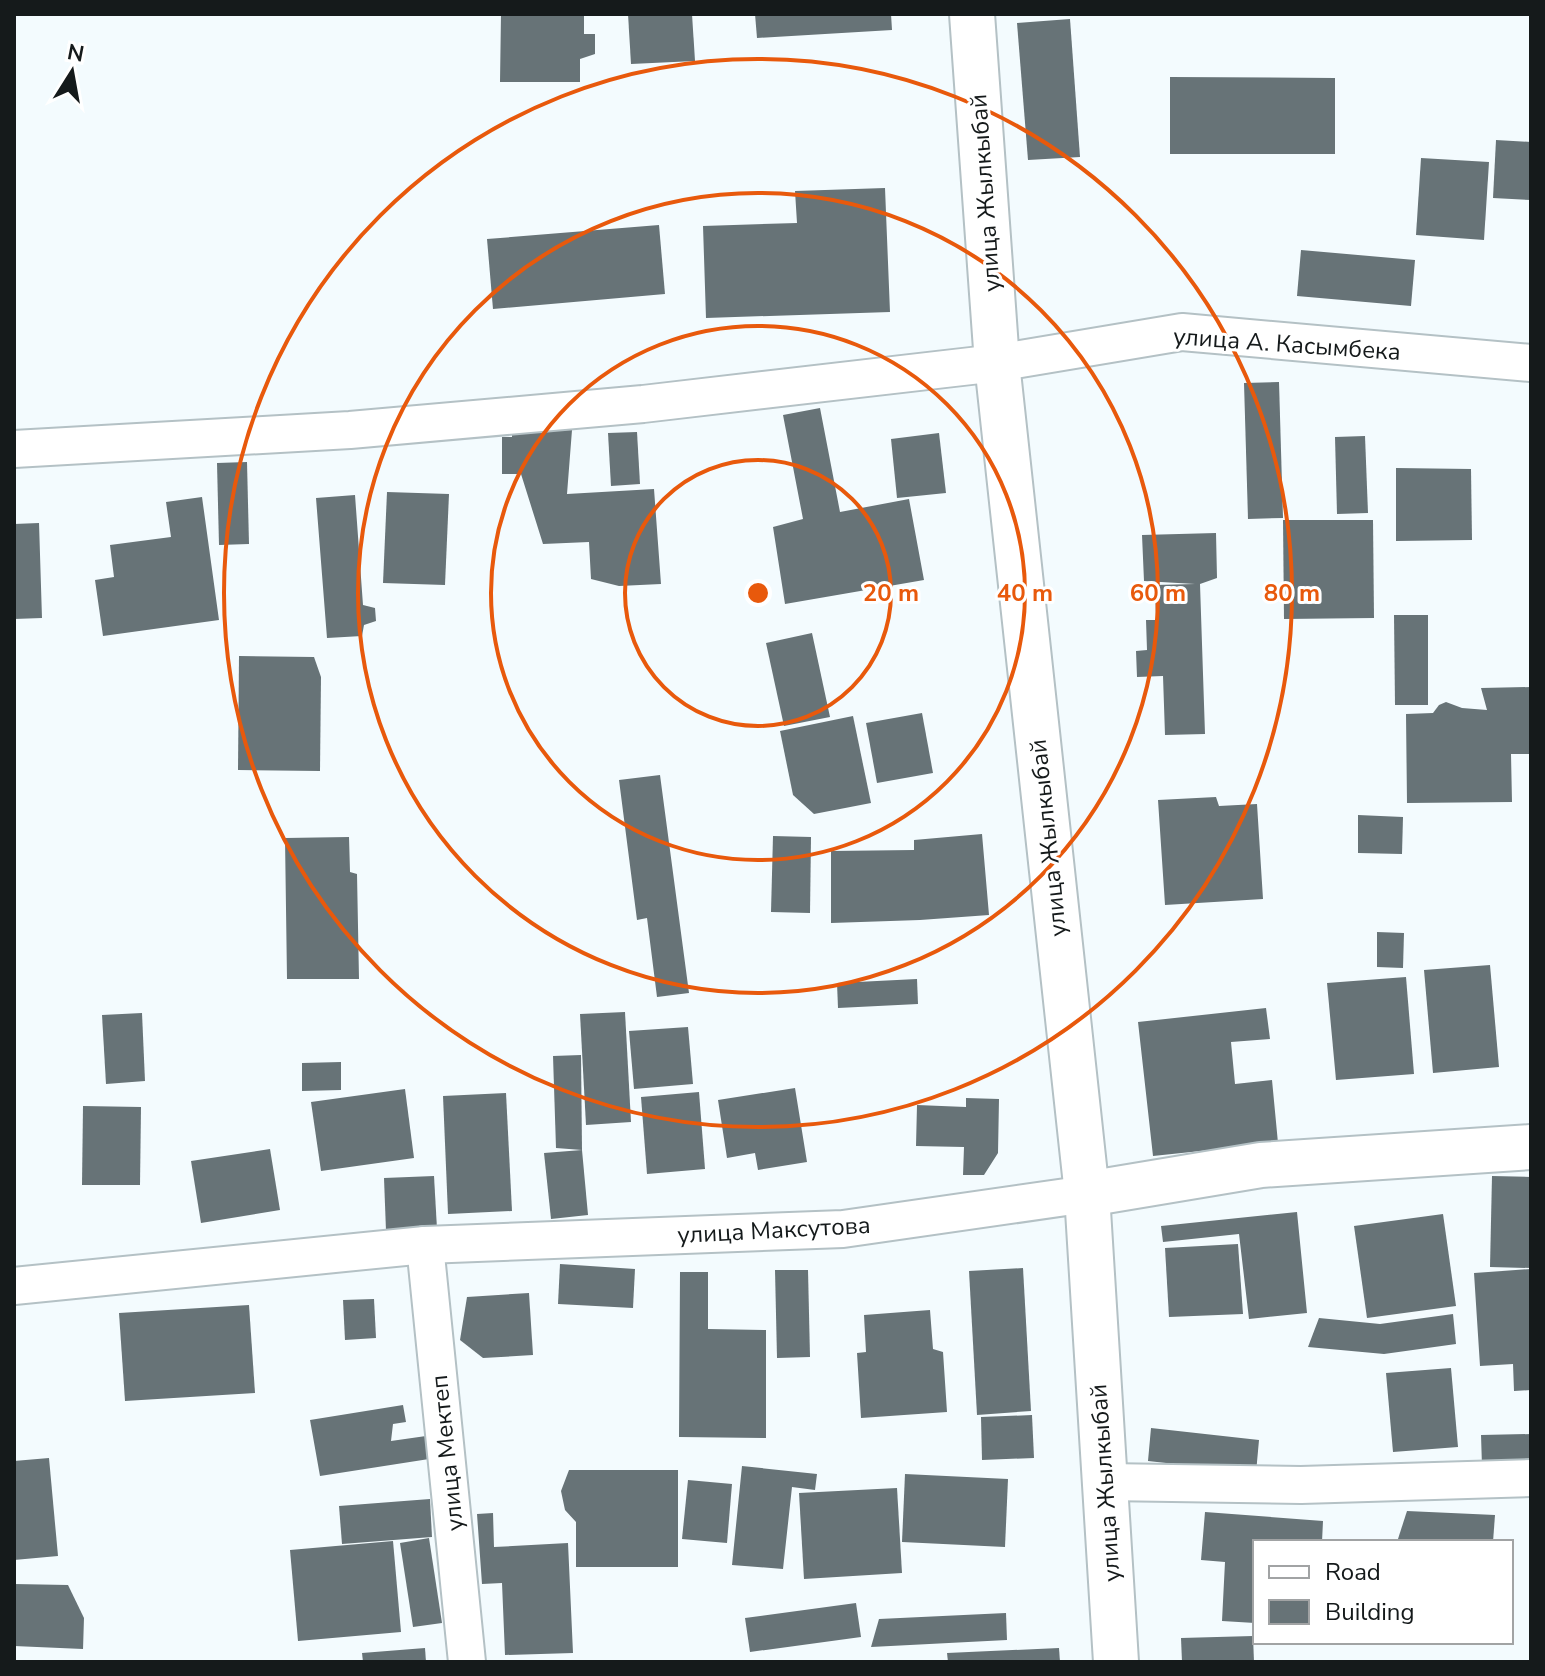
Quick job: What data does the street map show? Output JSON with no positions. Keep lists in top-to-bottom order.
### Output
{
  "streets": {
    "street": [
      "улица Жылкыбай",
      "улица А. Касымбека",
      "улица Максутова",
      "улица Мектеп"
    ]
  },
  "crossings": [
    ["улица Жылкыбай", "улица А. Касымбека"],
    ["улица Жылкыбай", "улица Максутова"],
    ["улица Максутова", "улица Мектеп"]
  ],
  "legend": ["Road", "Building"],
  "north": "top",
  "rings": [
    "20 m",
    "40 m",
    "60 m",
    "80 m"
  ]
}
